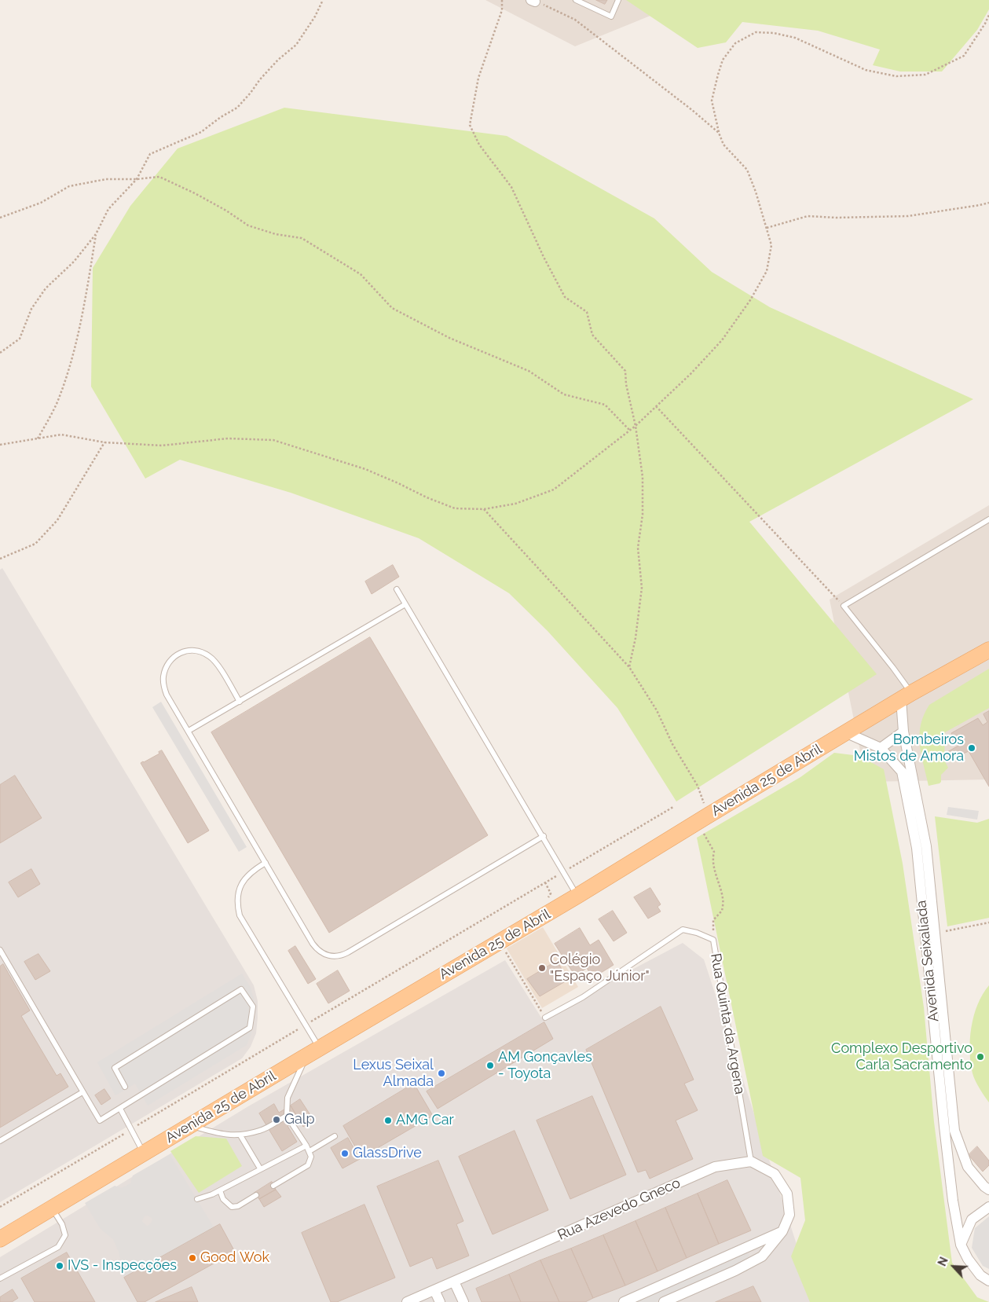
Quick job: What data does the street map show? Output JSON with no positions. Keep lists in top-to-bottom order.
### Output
{
  "streets": {
    "main road": ["Avenida 25 de Abril"],
    "street": ["Avenida Seixalíada", "Rua Azevedo Gneco"],
    "lane": ["Rua Quinta da Argena"]
  },
  "crossings": [
    ["Avenida 25 de Abril", "Avenida Seixalíada"],
    ["Rua Quinta da Argena", "Rua Azevedo Gneco"]
  ],
  "places": [
    "Bombeiros Mistos de Amora",
    "Colégio \"Espaço Júnior\"",
    "Complexo Desportivo Carla Sacramento",
    "AM Gonçavles - Toyota",
    "Lexus Seixal Almada",
    "Galp",
    "AMG Car",
    "GlassDrive",
    "Good Wok",
    "IVS - Inspecções"
  ],
  "north": "top left"
}
